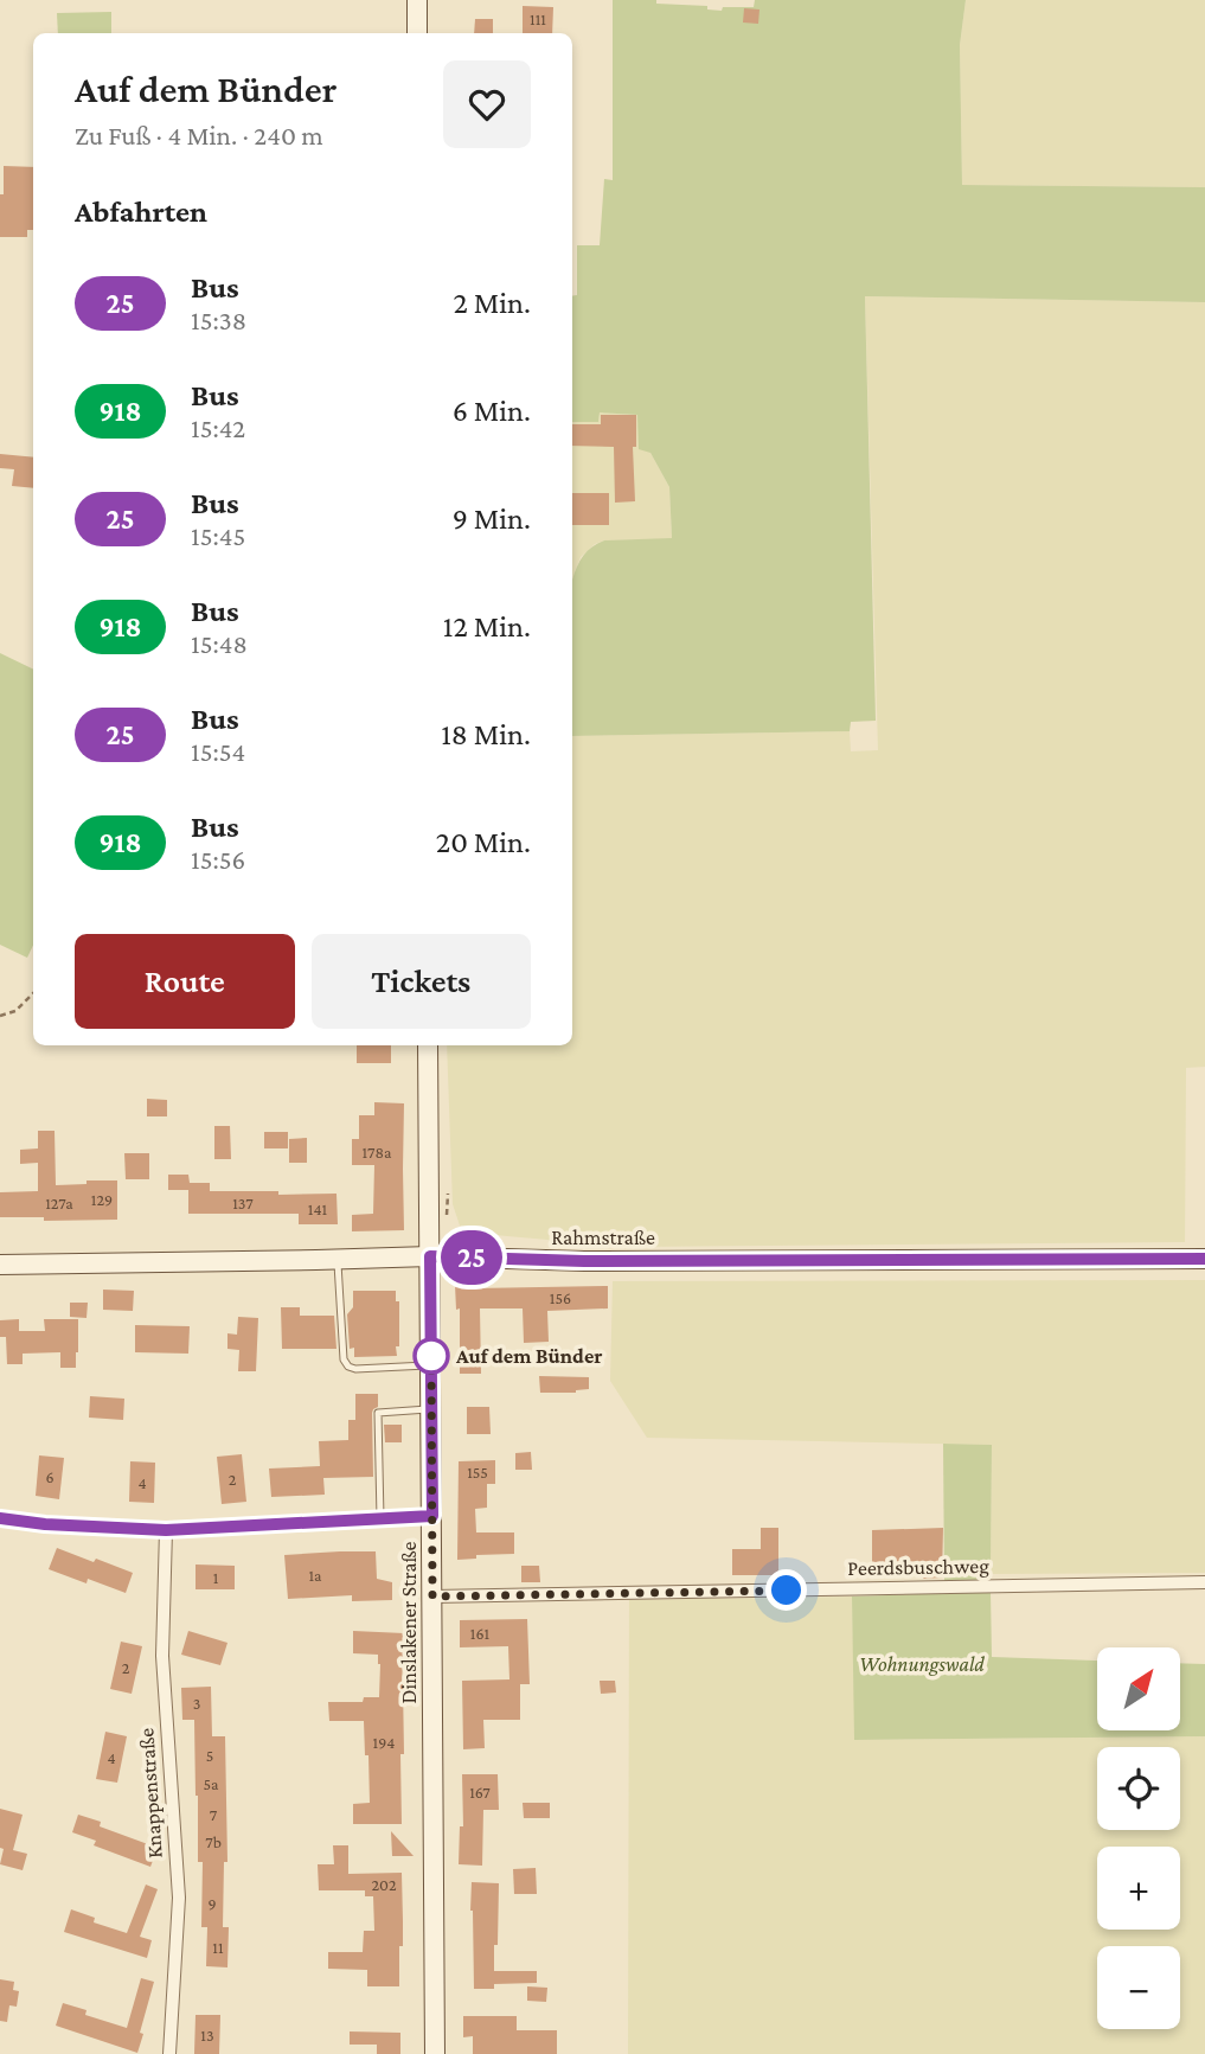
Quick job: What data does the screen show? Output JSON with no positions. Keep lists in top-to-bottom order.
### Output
{
  "streets": {
    "main road": ["Rahmstraße", "Dinslakener Straße"],
    "street": ["Peerdsbuschweg", "Knappenstraße"]
  },
  "crossings": [
    ["Rahmstraße", "Dinslakener Straße"],
    ["Peerdsbuschweg", "Dinslakener Straße"]
  ],
  "parks": ["Wohnungswald"],
  "places": ["Auf dem Bünder"],
  "lines": ["bus line 25"],
  "house_numbers": [
    "111",
    "178a",
    "129",
    "127a",
    "137",
    "141",
    "156",
    "155",
    "6",
    "2",
    "4",
    "1a",
    "1",
    "161",
    "2",
    "3",
    "194",
    "5",
    "4",
    "5a",
    "167",
    "7",
    "7b",
    "202",
    "9",
    "11",
    "13"
  ],
  "north": "top right",
  "page": {
    "on_map": "25",
    "heading": [
      ["Auf dem Bünder", "Zu Fuß · 4 Min. · 240 m"],
      "Abfahrten"
    ],
    "list": [
      {
        "mark": "25",
        "name": "Bus",
        "note": "15:38",
        "value": "2 Min."
      },
      {
        "mark": "918",
        "name": "Bus",
        "note": "15:42",
        "value": "6 Min."
      },
      {
        "mark": "25",
        "name": "Bus",
        "note": "15:45",
        "value": "9 Min."
      },
      {
        "mark": "918",
        "name": "Bus",
        "note": "15:48",
        "value": "12 Min."
      },
      {
        "mark": "25",
        "name": "Bus",
        "note": "15:54",
        "value": "18 Min."
      },
      {
        "mark": "918",
        "name": "Bus",
        "note": "15:56",
        "value": "20 Min."
      }
    ],
    "buttons": ["Route", "Tickets"],
    "map_buttons": ["+", "−"]
  }
}
